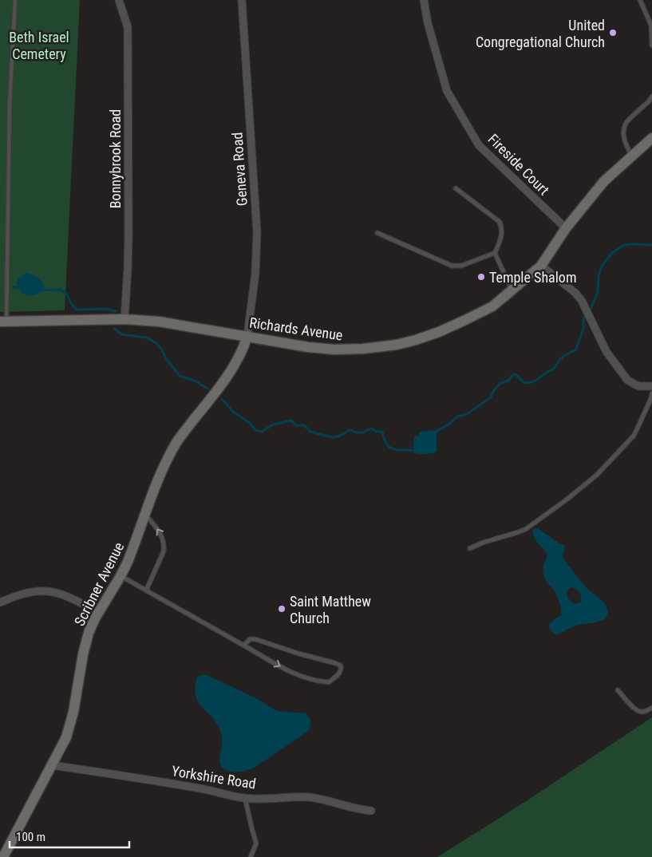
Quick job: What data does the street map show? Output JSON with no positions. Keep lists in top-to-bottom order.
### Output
{
  "streets": {
    "street": [
      "Bonnybrook Road",
      "Fireside Court",
      "Geneva Road",
      "Richards Avenue",
      "Scribner Avenue",
      "Yorkshire Road"
    ]
  },
  "crossings": [
    ["Bonnybrook Road", "Richards Avenue"],
    ["Fireside Court", "Richards Avenue"],
    ["Geneva Road", "Richards Avenue"],
    ["Geneva Road", "Scribner Avenue"],
    ["Richards Avenue", "Scribner Avenue"],
    ["Scribner Avenue", "Yorkshire Road"]
  ],
  "parks": ["Beth Israel Cemetery"],
  "places": ["United Congregational Church", "Temple Shalom", "Saint Matthew Church"],
  "scale_bar": "100 m"
}
